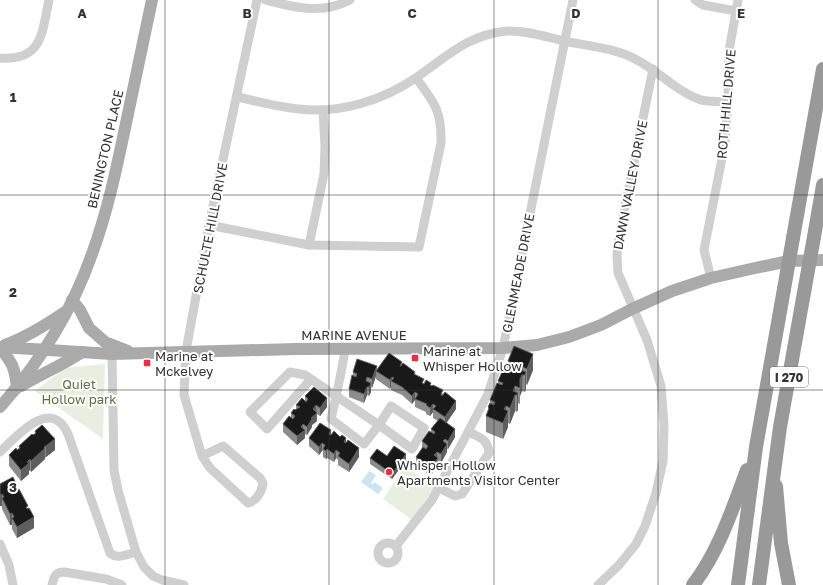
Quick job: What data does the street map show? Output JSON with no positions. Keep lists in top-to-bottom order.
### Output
{
  "streets": {
    "highway": ["I 270"],
    "main road": ["BENINGTON PLACE", "MARINE AVENUE"],
    "street": [
      "ROTH HILL DRIVE",
      "DAWN VALLEY DRIVE",
      "SCHULTE HILL DRIVE",
      "GLENMEADE DRIVE"
    ]
  },
  "crossings": [
    ["ROTH HILL DRIVE", "MARINE AVENUE"],
    ["BENINGTON PLACE", "MARINE AVENUE"],
    ["DAWN VALLEY DRIVE", "MARINE AVENUE"],
    ["SCHULTE HILL DRIVE", "MARINE AVENUE"],
    ["GLENMEADE DRIVE", "MARINE AVENUE"]
  ],
  "parks": ["Quiet Hollow park"],
  "places": {
    "transit": ["Marine at Whisper Hollow", "Marine at Mckelvey"],
    "other": ["Whisper Hollow Apartments Visitor Center"]
  },
  "grid": {
    "columns": [
      "A",
      "B",
      "C",
      "D",
      "E"
    ],
    "rows": ["1", "2", "3"]
  }
}
